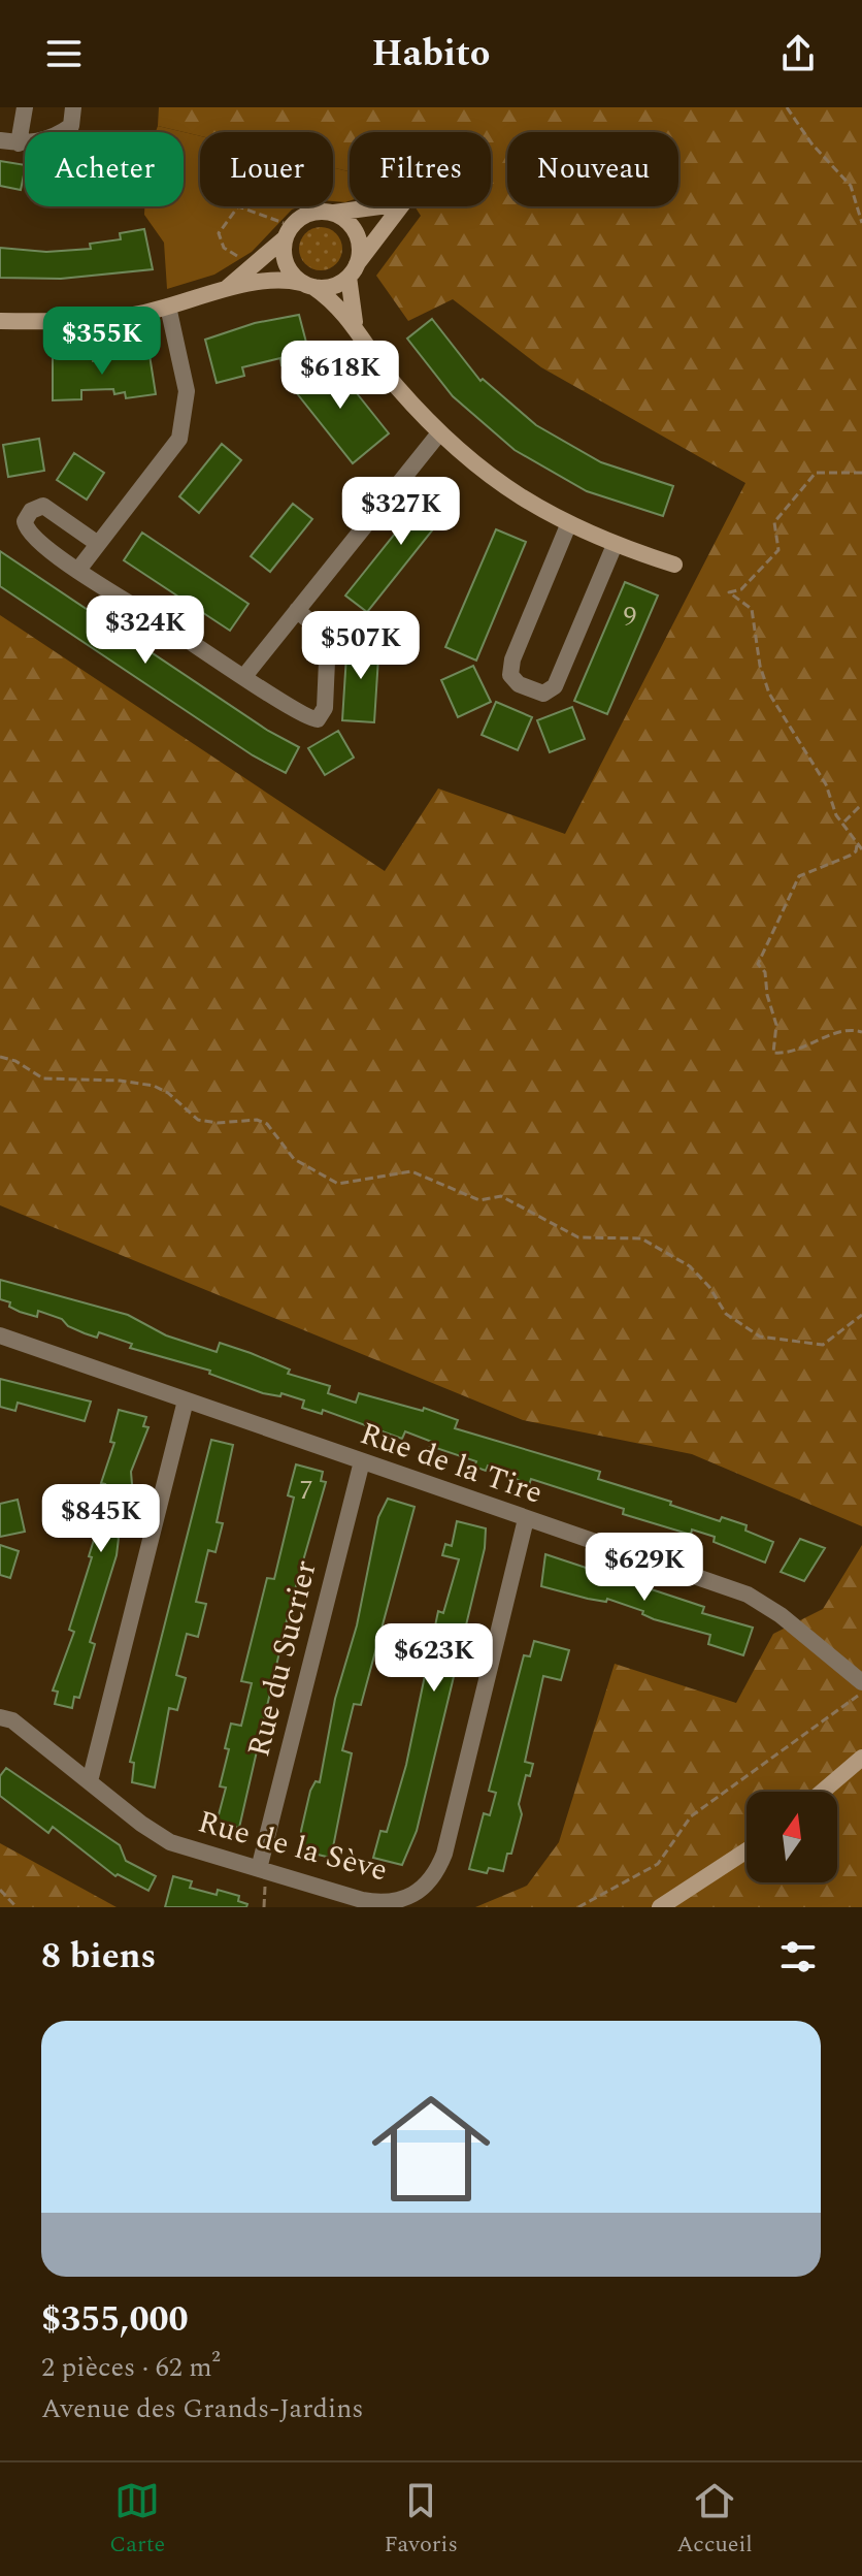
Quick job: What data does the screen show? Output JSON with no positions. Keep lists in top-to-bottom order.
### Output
{
  "streets": {
    "street": ["Rue de la Tire", "Rue du Sucrier", "Rue de la Sève"]
  },
  "crossings": [
    ["Rue de la Tire", "Rue du Sucrier"],
    ["Rue de la Tire", "Rue de la Sève"],
    ["Rue du Sucrier", "Rue de la Sève"]
  ],
  "house_numbers": ["9", "7"],
  "north": "top",
  "page": {
    "header": "Habito",
    "chip": [
      "Acheter",
      "Louer",
      "Filtres",
      "Nouveau"
    ],
    "price": [
      "$355K",
      "$618K",
      "$327K",
      "$324K",
      "$507K",
      "$845K",
      "$629K",
      "$623K"
    ],
    "heading": "8 biens",
    "list": [
      {
        "name": "$355,000",
        "note": "2 pièces · 62 m² · Avenue des Grands-Jardins"
      }
    ],
    "tabs": ["Carte", "Favoris", "Accueil"]
  }
}
